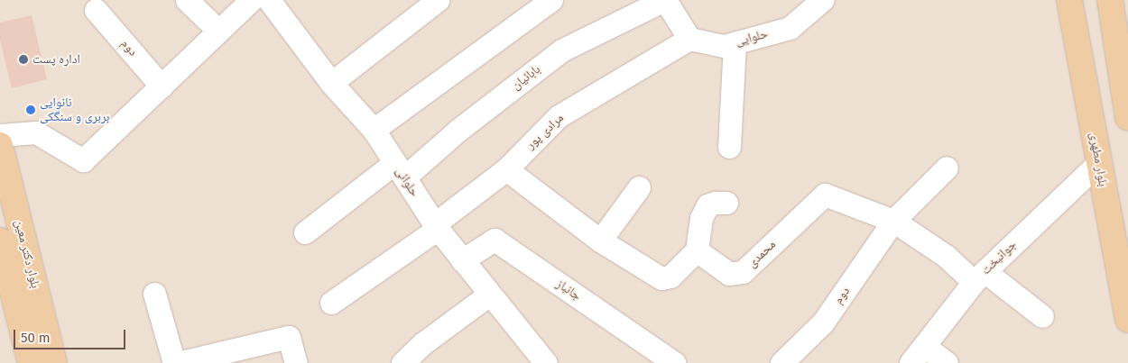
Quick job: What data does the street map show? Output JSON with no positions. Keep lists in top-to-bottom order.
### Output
{
  "streets": {
    "main road": ["بلوار مطهری", "بلوار دکتر معین"],
    "street": [
      "حلوایی",
      "دوم",
      "بابائیان",
      "مرادی پور",
      "حلوائی",
      "محمدی",
      "جوانبخت",
      "جانباز"
    ]
  },
  "crossings": [
    ["حلوایی", "مرادی پور"],
    ["دوم", "محمدی"],
    ["بابائیان", "حلوائی"],
    ["مرادی پور", "حلوائی"],
    ["بلوار مطهری", "جوانبخت"],
    ["حلوائی", "جانباز"],
    ["محمدی", "جوانبخت"]
  ],
  "places": ["اداره پست", "نانوایی بربری و سنگکی"],
  "scale_bar": "50 m"
}
